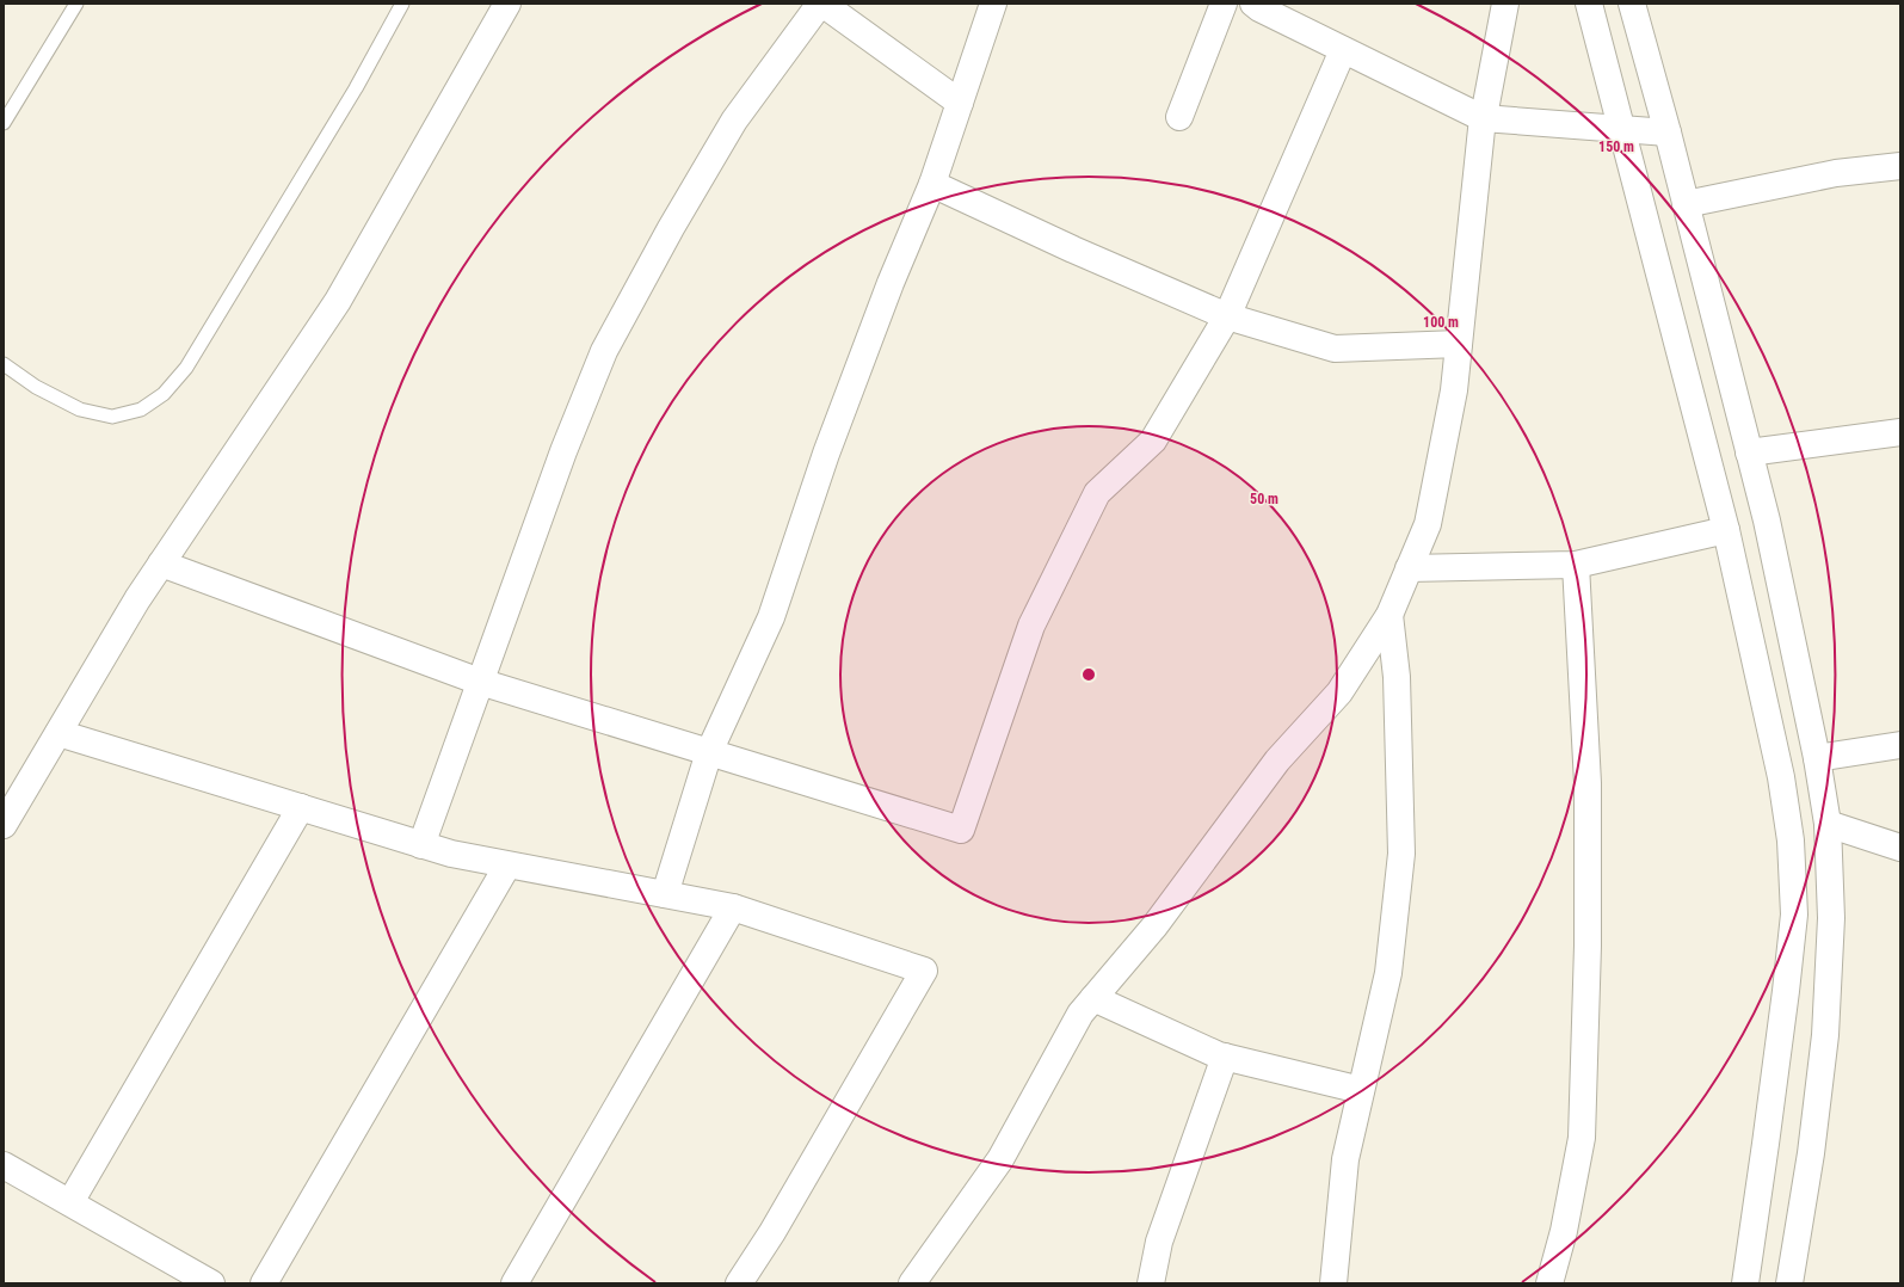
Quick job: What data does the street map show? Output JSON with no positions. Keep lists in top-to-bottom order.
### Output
{
  "rings": ["150 m", "100 m", "50 m"]
}
